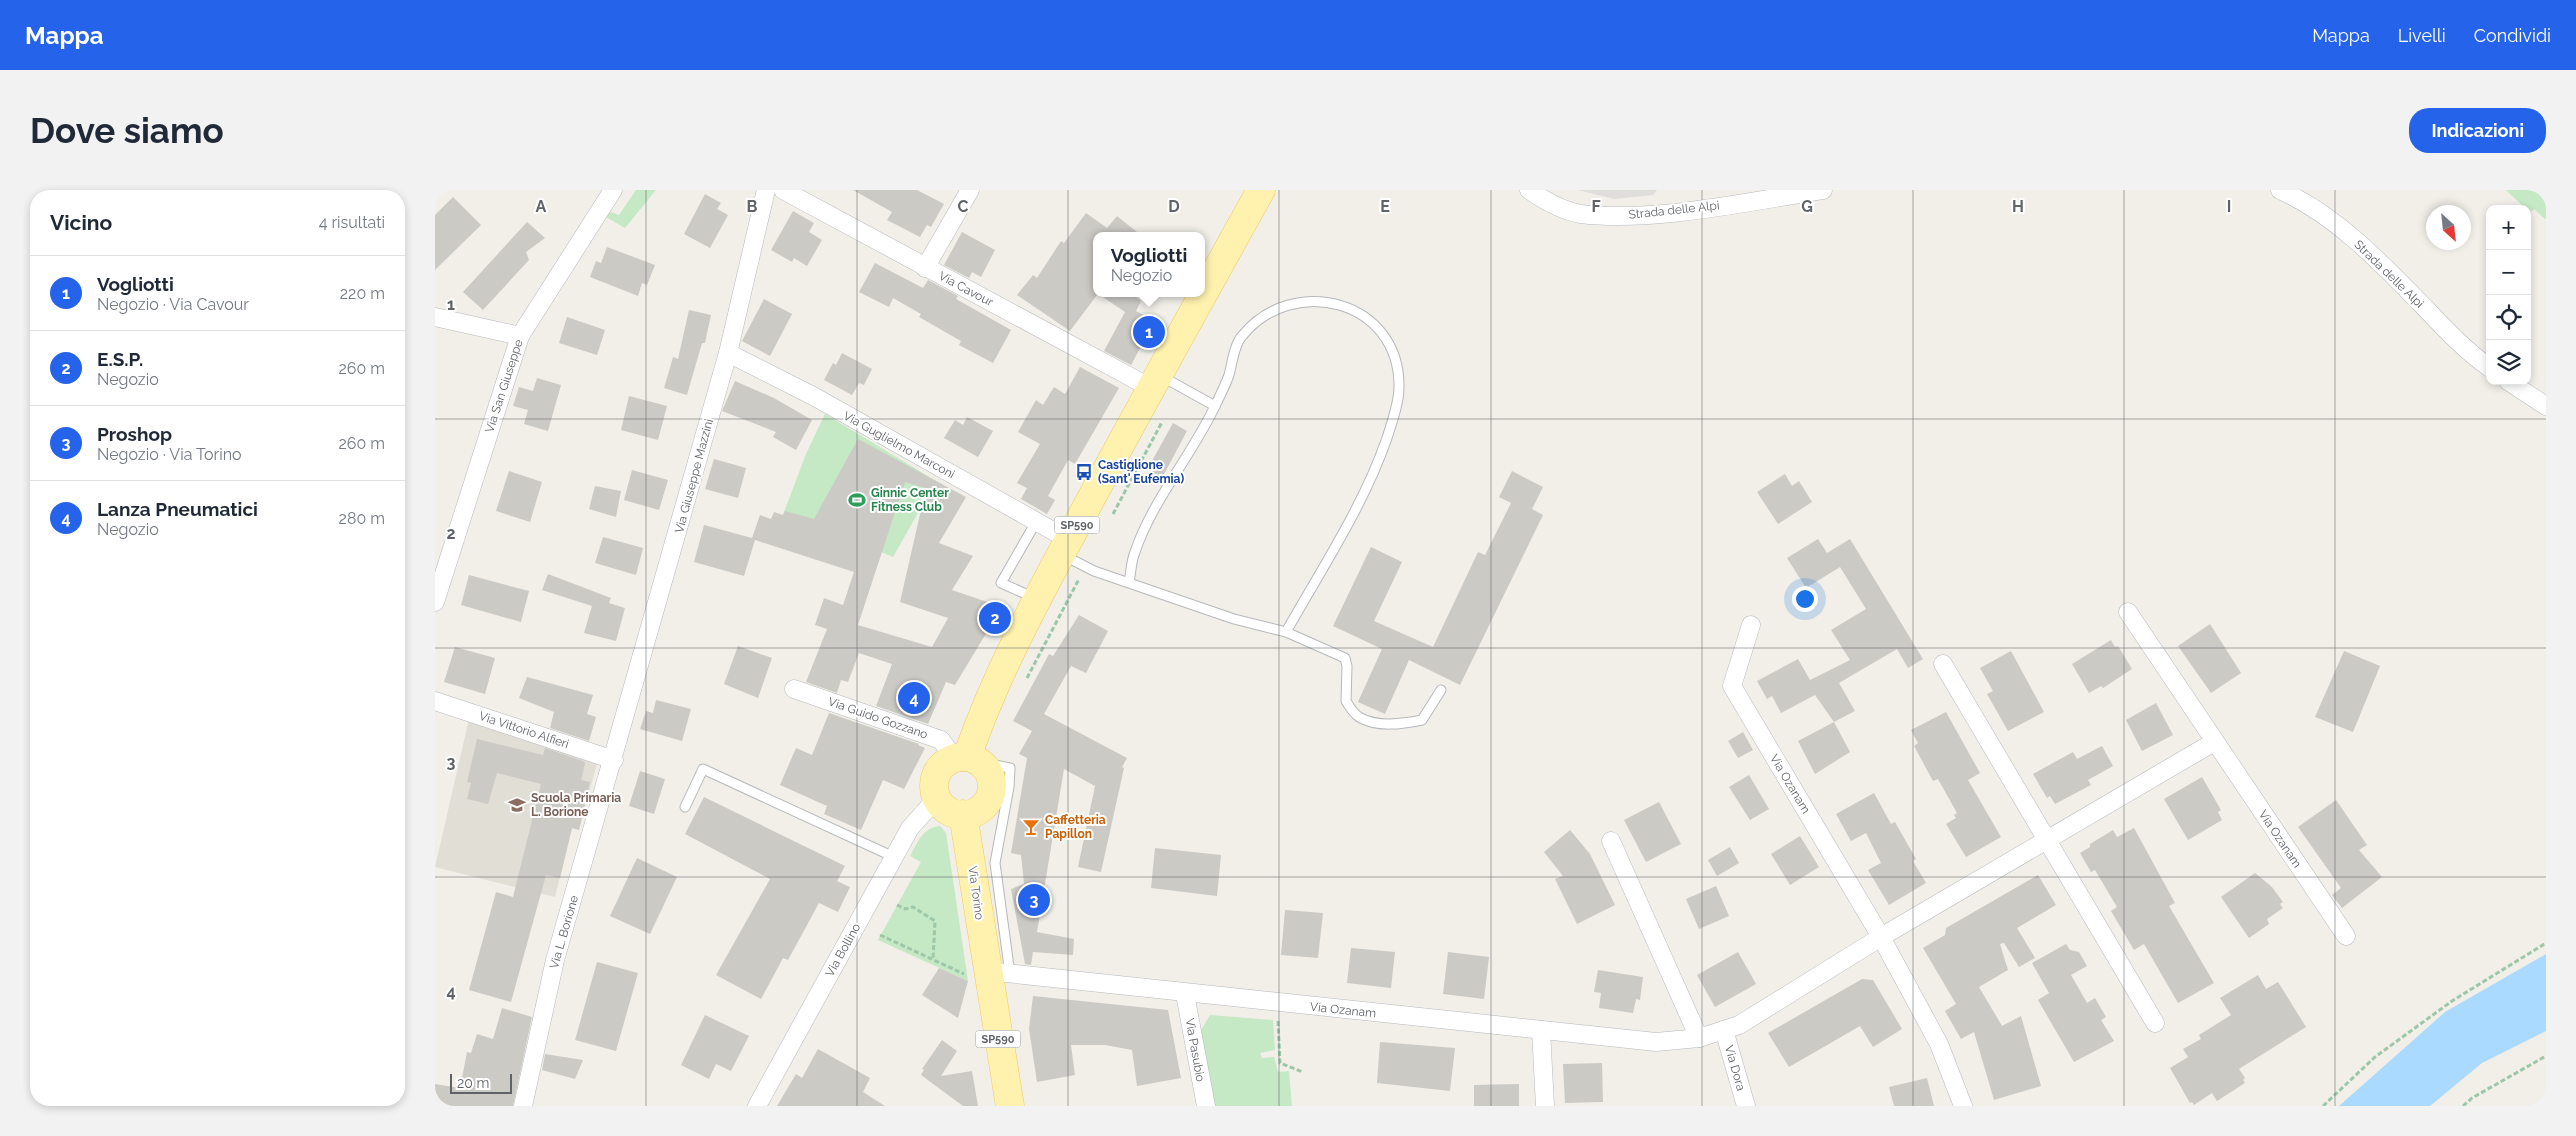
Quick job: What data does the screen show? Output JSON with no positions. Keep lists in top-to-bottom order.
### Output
{
  "streets": {
    "main road": ["SP590", "Via Torino"],
    "street": [
      "Strada delle Alpi",
      "Via Cavour",
      "Via San Giuseppe",
      "Via Guglielmo Marconi",
      "Via Giuseppe Mazzini",
      "Via Guido Gozzano",
      "Via Vittorio Alfieri",
      "Via Ozanam",
      "Via L. Borione",
      "Via Bollino",
      "Via Pasubio",
      "Via Dora"
    ]
  },
  "crossings": [
    ["Via Cavour", "SP590"],
    ["Via Guglielmo Marconi", "Via Giuseppe Mazzini"],
    ["Via Guglielmo Marconi", "SP590"],
    ["Via Giuseppe Mazzini", "Via Vittorio Alfieri"],
    ["Via Giuseppe Mazzini", "Via L. Borione"],
    ["SP590", "Via Guido Gozzano"],
    ["SP590", "Via Ozanam"],
    ["SP590", "Via Torino"],
    ["SP590", "Via Bollino"],
    ["Via Guido Gozzano", "Via Torino"],
    ["Via Guido Gozzano", "Via Bollino"],
    ["Via Vittorio Alfieri", "Via L. Borione"],
    ["Via Ozanam", "Via Torino"],
    ["Via Ozanam", "Via Pasubio"],
    ["Via Ozanam", "Via Dora"],
    ["Via Torino", "Via Bollino"]
  ],
  "places": {
    "bus stop": ["Castiglione (Sant' Eufemia)"],
    "sports": ["Ginnic Center Fitness Club"],
    "school or university": ["Scuola Primaria L. Borione"],
    "bar": ["Caffetteria Papillon"]
  },
  "scale_bar": "20 m",
  "north": "bottom right",
  "page": {
    "header": "Mappa",
    "nav": ["Mappa", "Livelli", "Condividi"],
    "buttons": "Indicazioni",
    "title": "Dove siamo",
    "heading": ["Vicino", "4 risultati"],
    "map_buttons": ["+", "−"],
    "popup": ["Vogliotti", "Negozio"],
    "list": [
      {
        "mark": "1",
        "name": "Vogliotti",
        "note": "Negozio · Via Cavour",
        "value": "220 m"
      },
      {
        "mark": "2",
        "name": "E.S.P.",
        "note": "Negozio",
        "value": "260 m"
      },
      {
        "mark": "3",
        "name": "Proshop",
        "note": "Negozio · Via Torino",
        "value": "260 m"
      },
      {
        "mark": "4",
        "name": "Lanza Pneumatici",
        "note": "Negozio",
        "value": "280 m"
      }
    ],
    "pins": [
      "1",
      "2",
      "4",
      "3"
    ],
    "scale": "20 m"
  },
  "grid": {
    "columns": [
      "A",
      "B",
      "C",
      "D",
      "E",
      "F",
      "G",
      "H",
      "I"
    ],
    "rows": [
      "1",
      "2",
      "3",
      "4"
    ]
  }
}
